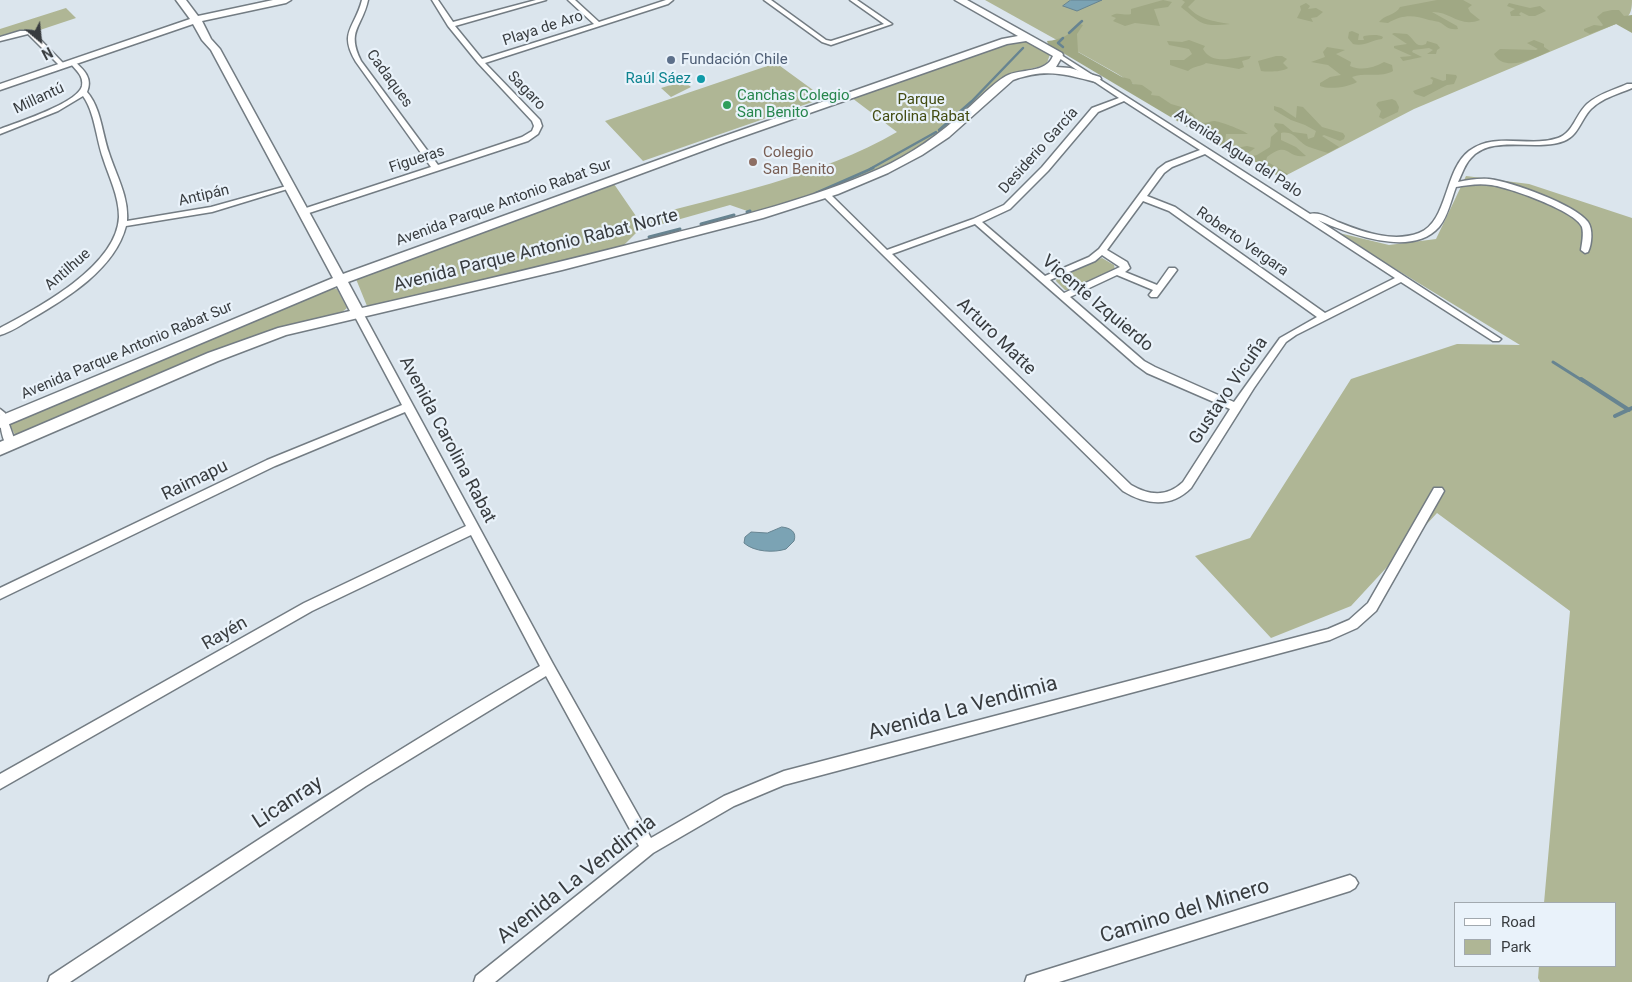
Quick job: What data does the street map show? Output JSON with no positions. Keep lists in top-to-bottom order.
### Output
{
  "streets": {
    "street": [
      "Playa de Aro",
      "Cadaques",
      "Sagaro",
      "Millantú",
      "Desiderio García",
      "Avenida Agua del Palo",
      "Figueras",
      "Antipán",
      "Avenida Parque Antonio Rabat Sur",
      "Roberto Vergara",
      "Avenida Parque Antonio Rabat Norte",
      "Antilhue",
      "Vicente Izquierdo",
      "Arturo Matte",
      "Gustavo Vicuña",
      "Avenida Carolina Rabat",
      "Raimapu",
      "Rayén",
      "Avenida La Vendimia",
      "Licanray",
      "Camino del Minero"
    ]
  },
  "crossings": [
    ["Playa de Aro", "Sagaro"],
    ["Cadaques", "Figueras"],
    ["Sagaro", "Figueras"],
    ["Millantú", "Antilhue"],
    ["Desiderio García", "Avenida Agua del Palo"],
    ["Desiderio García", "Vicente Izquierdo"],
    ["Desiderio García", "Arturo Matte"],
    ["Avenida Agua del Palo", "Avenida Parque Antonio Rabat Sur"],
    ["Avenida Agua del Palo", "Gustavo Vicuña"],
    ["Figueras", "Avenida Carolina Rabat"],
    ["Antipán", "Antilhue"],
    ["Antipán", "Avenida Carolina Rabat"],
    ["Avenida Parque Antonio Rabat Sur", "Avenida Carolina Rabat"],
    ["Roberto Vergara", "Gustavo Vicuña"],
    ["Avenida Parque Antonio Rabat Norte", "Arturo Matte"],
    ["Avenida Parque Antonio Rabat Norte", "Avenida Carolina Rabat"],
    ["Vicente Izquierdo", "Gustavo Vicuña"],
    ["Arturo Matte", "Gustavo Vicuña"],
    ["Avenida Carolina Rabat", "Raimapu"],
    ["Avenida Carolina Rabat", "Rayén"],
    ["Avenida Carolina Rabat", "Avenida La Vendimia"],
    ["Avenida Carolina Rabat", "Licanray"]
  ],
  "parks": ["Parque Carolina Rabat"],
  "places": [
    "Fundación Chile",
    "Raúl Sáez",
    "Canchas Colegio San Benito",
    "Colegio San Benito"
  ],
  "legend": ["Road", "Park"],
  "north": "bottom right"
}
